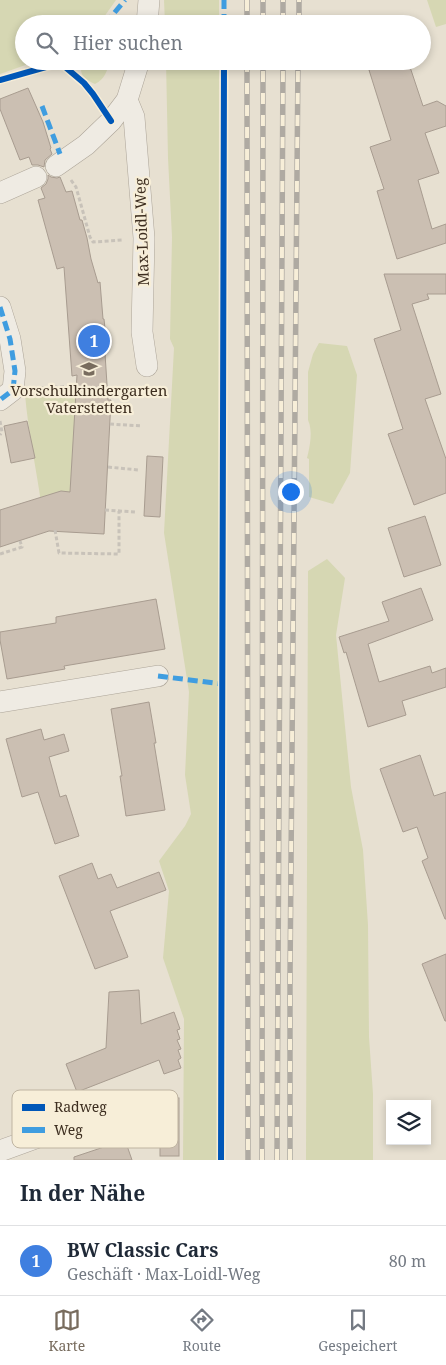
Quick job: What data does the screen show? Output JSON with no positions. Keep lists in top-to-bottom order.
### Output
{
  "streets": {
    "street": ["Max-Loidl-Weg"]
  },
  "places": {
    "school or university": ["Vorschulkindergarten Vaterstetten"]
  },
  "legend": ["Radweg", "Weg"],
  "page": {
    "search": "Hier suchen",
    "pins": "1",
    "heading": "In der Nähe",
    "list": [
      {
        "mark": "1",
        "name": "BW Classic Cars",
        "note": "Geschäft · Max-Loidl-Weg",
        "value": "80 m"
      }
    ],
    "nav": ["Karte", "Route", "Gespeichert"]
  }
}
